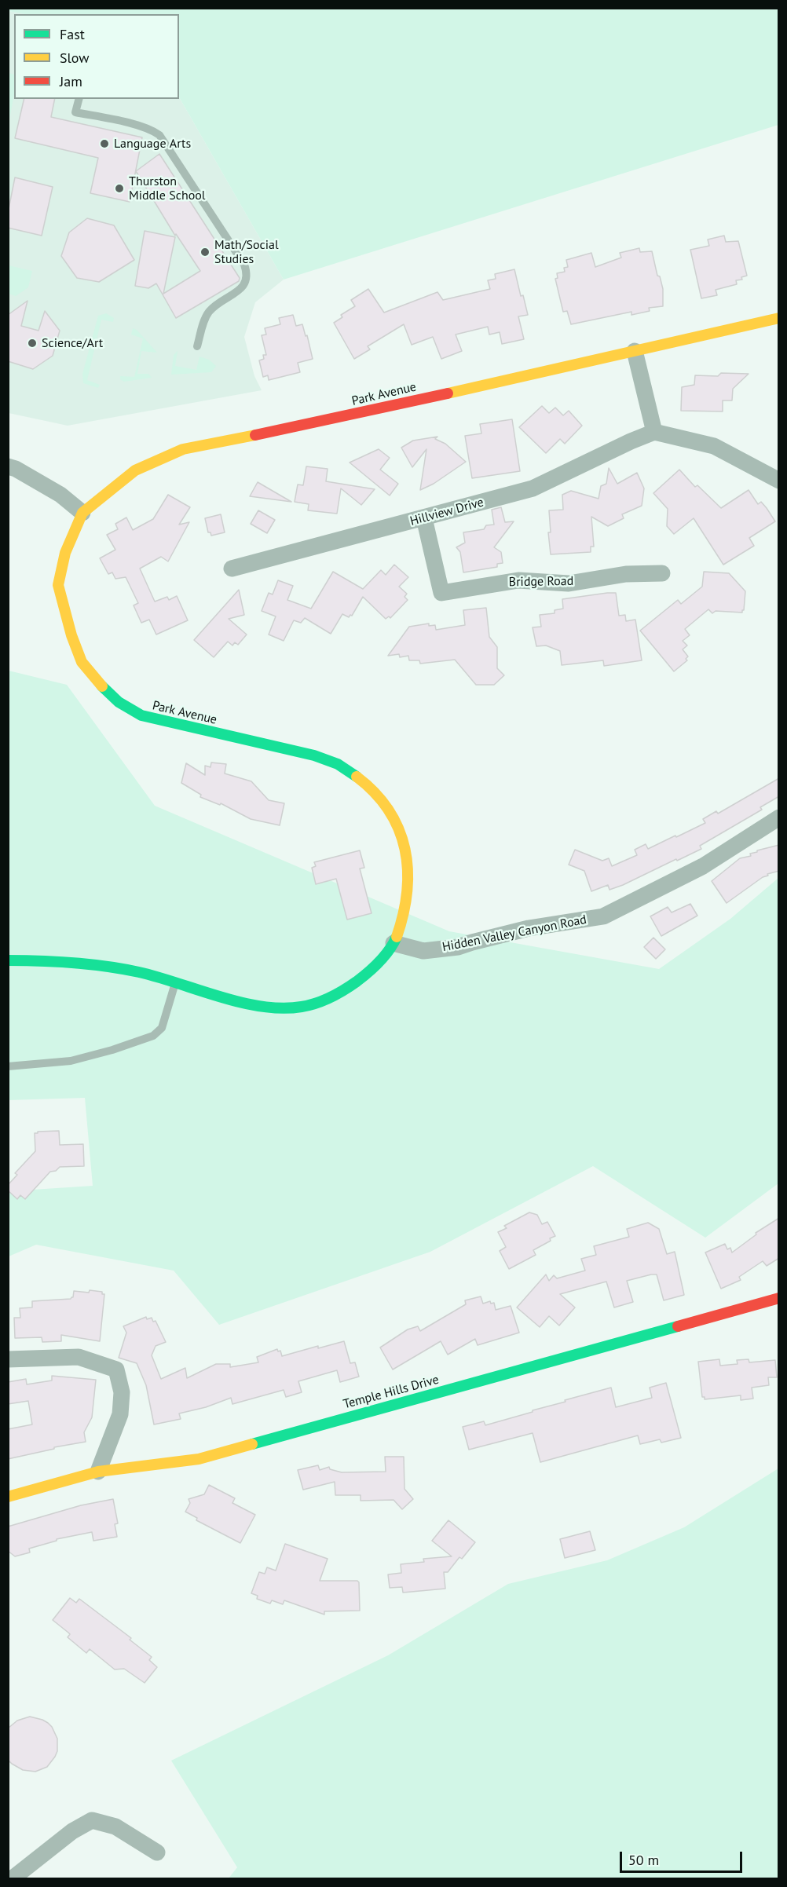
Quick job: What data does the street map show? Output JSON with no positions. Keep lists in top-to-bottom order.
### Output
{
  "streets": {
    "main road": ["Park Avenue", "Temple Hills Drive"],
    "street": ["Hillview Drive", "Bridge Road", "Hidden Valley Canyon Road"]
  },
  "crossings": [
    ["Park Avenue", "Hidden Valley Canyon Road"],
    ["Hillview Drive", "Bridge Road"]
  ],
  "places": [
    "Language Arts",
    "Thurston Middle School",
    "Math/Social Studies",
    "Science/Art"
  ],
  "legend": ["Fast", "Slow", "Jam"],
  "scale_bar": "50 m"
}
